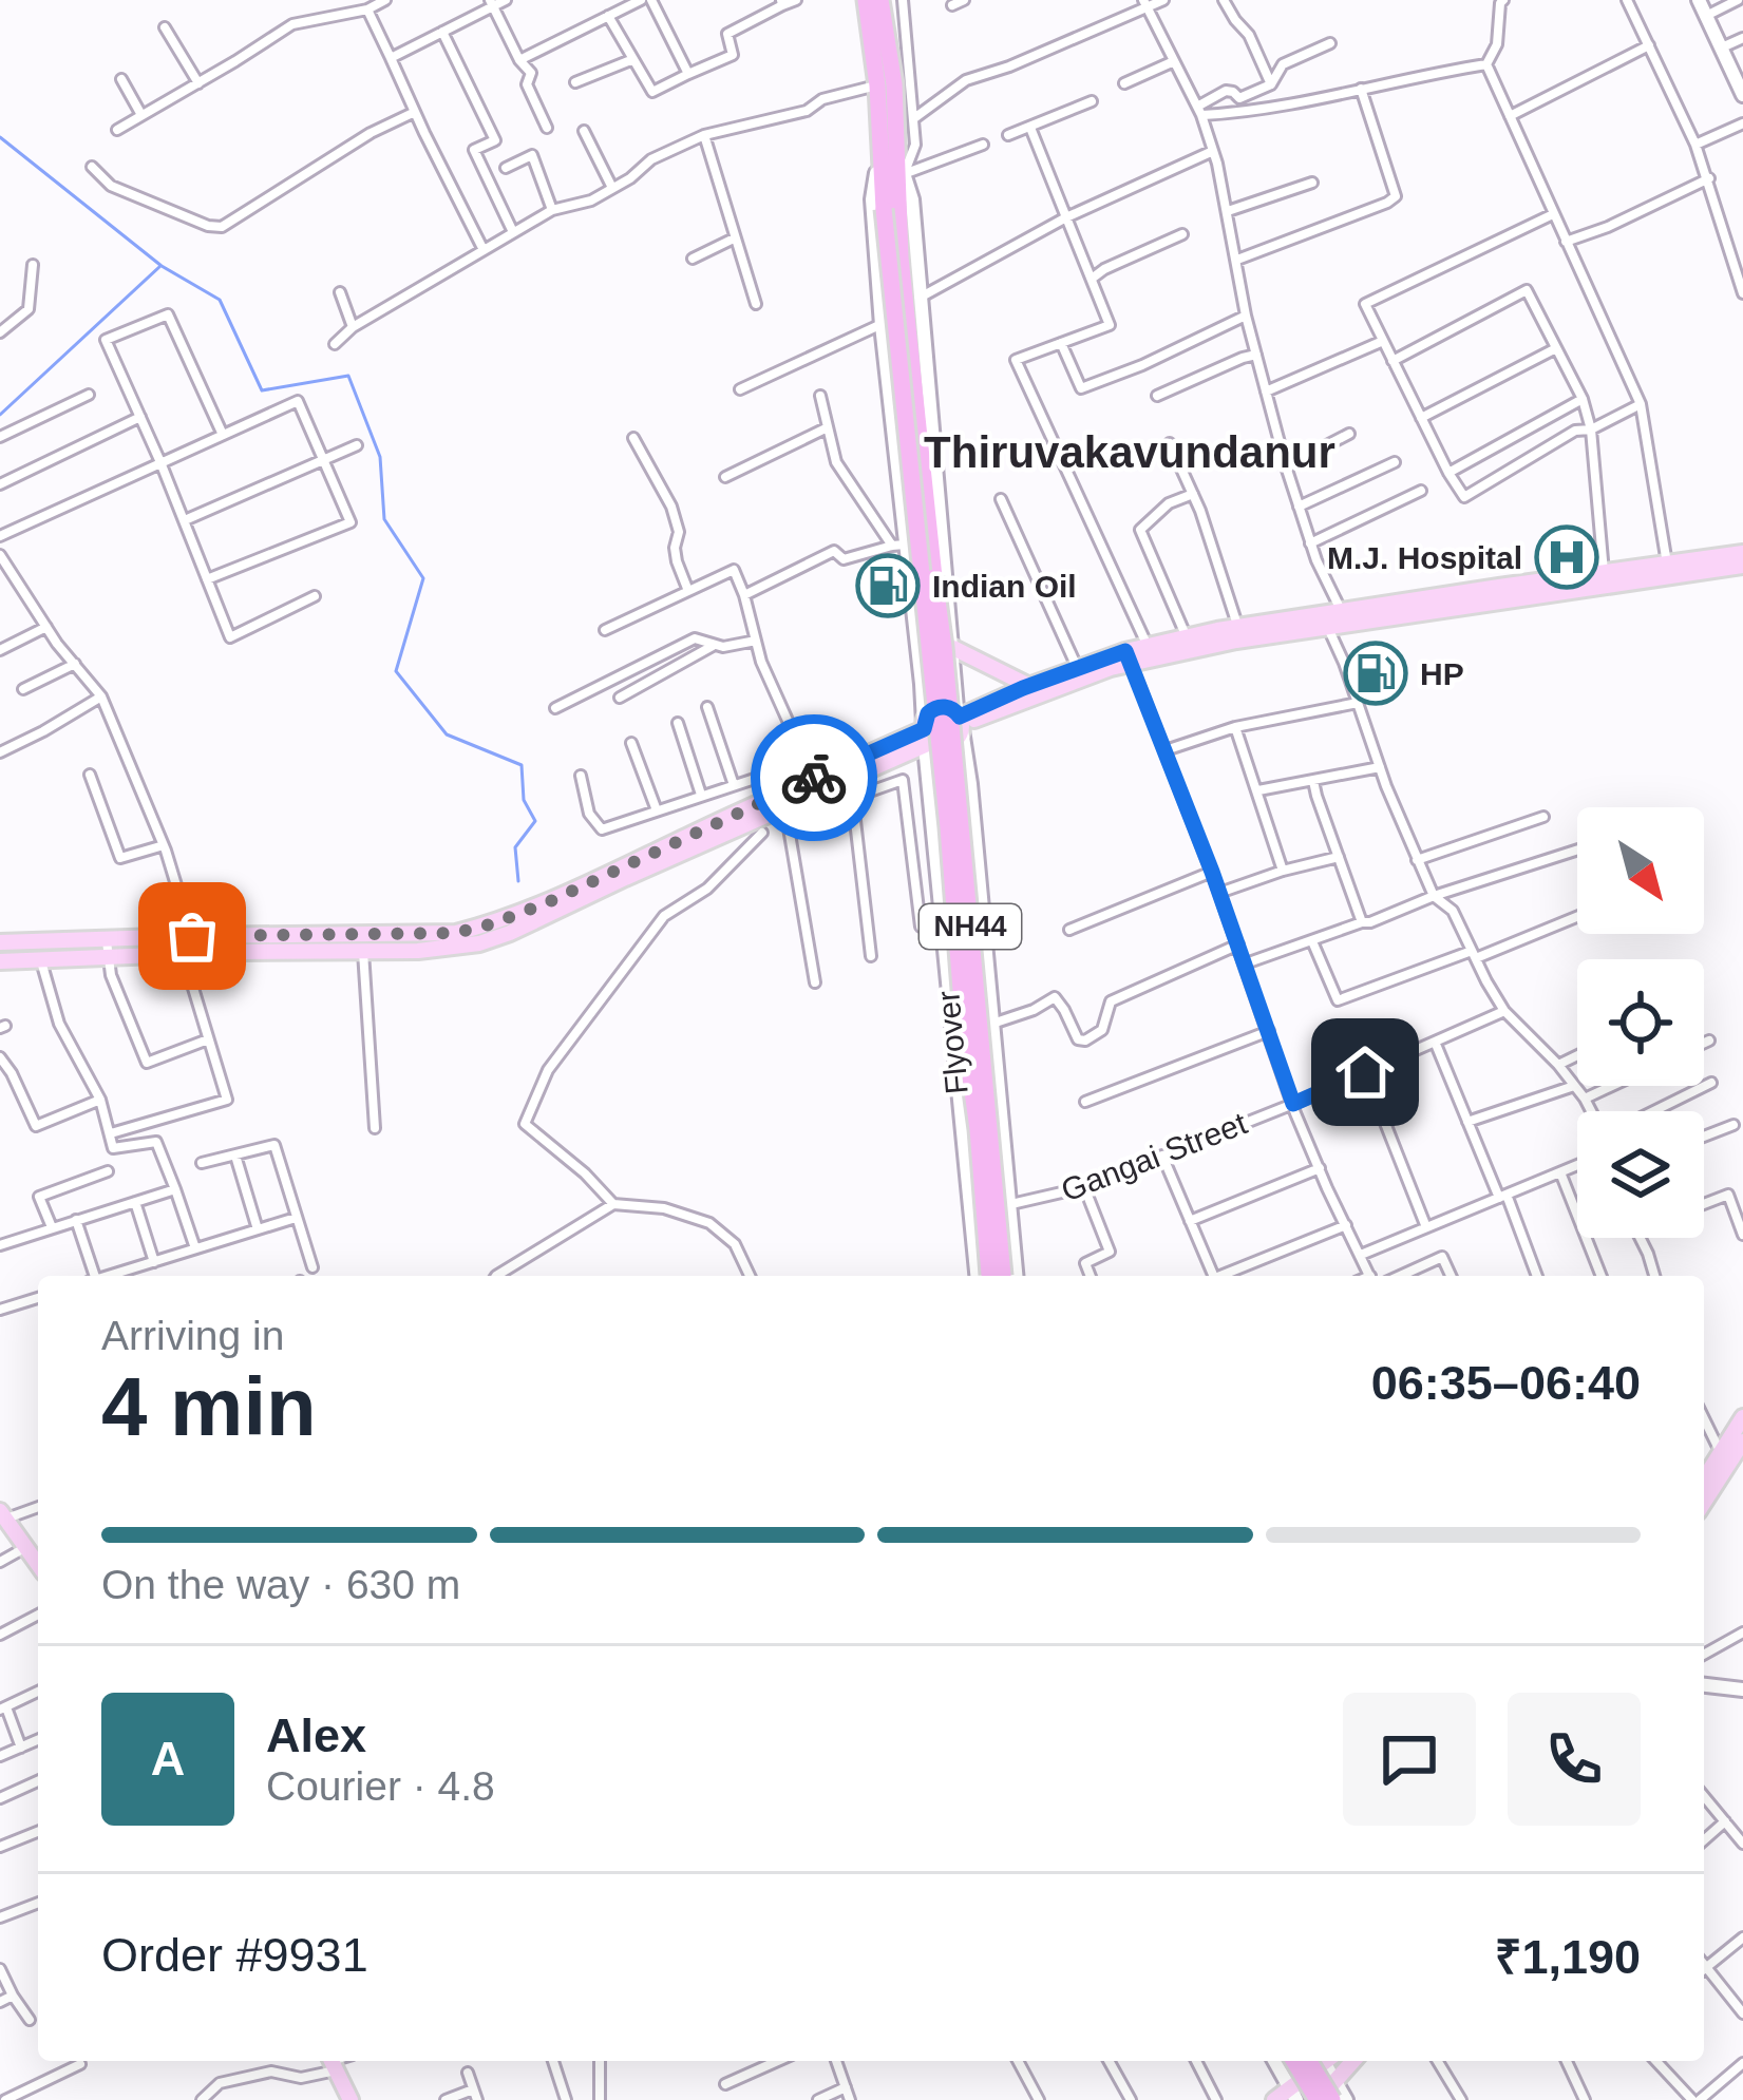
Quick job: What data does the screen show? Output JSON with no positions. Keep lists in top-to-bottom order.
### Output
{
  "streets": {
    "highway": ["NH44", "Flyover"],
    "street": ["Gangai Street"]
  },
  "crossings": [
    ["NH44", "Flyover"]
  ],
  "districts": ["Thiruvakavundanur"],
  "places": {
    "hospital": ["M.J. Hospital"],
    "fuel station": ["Indian Oil", "HP"]
  },
  "north": "bottom right",
  "page": {
    "heading": ["4 min", "Arriving in", "06:35–06:40"],
    "panel": [
      "Alex",
      "Courier · 4.8",
      "Order #9931",
      "₹1,190"
    ],
    "bar": "On the way · 630 m",
    "round": "A"
  }
}
